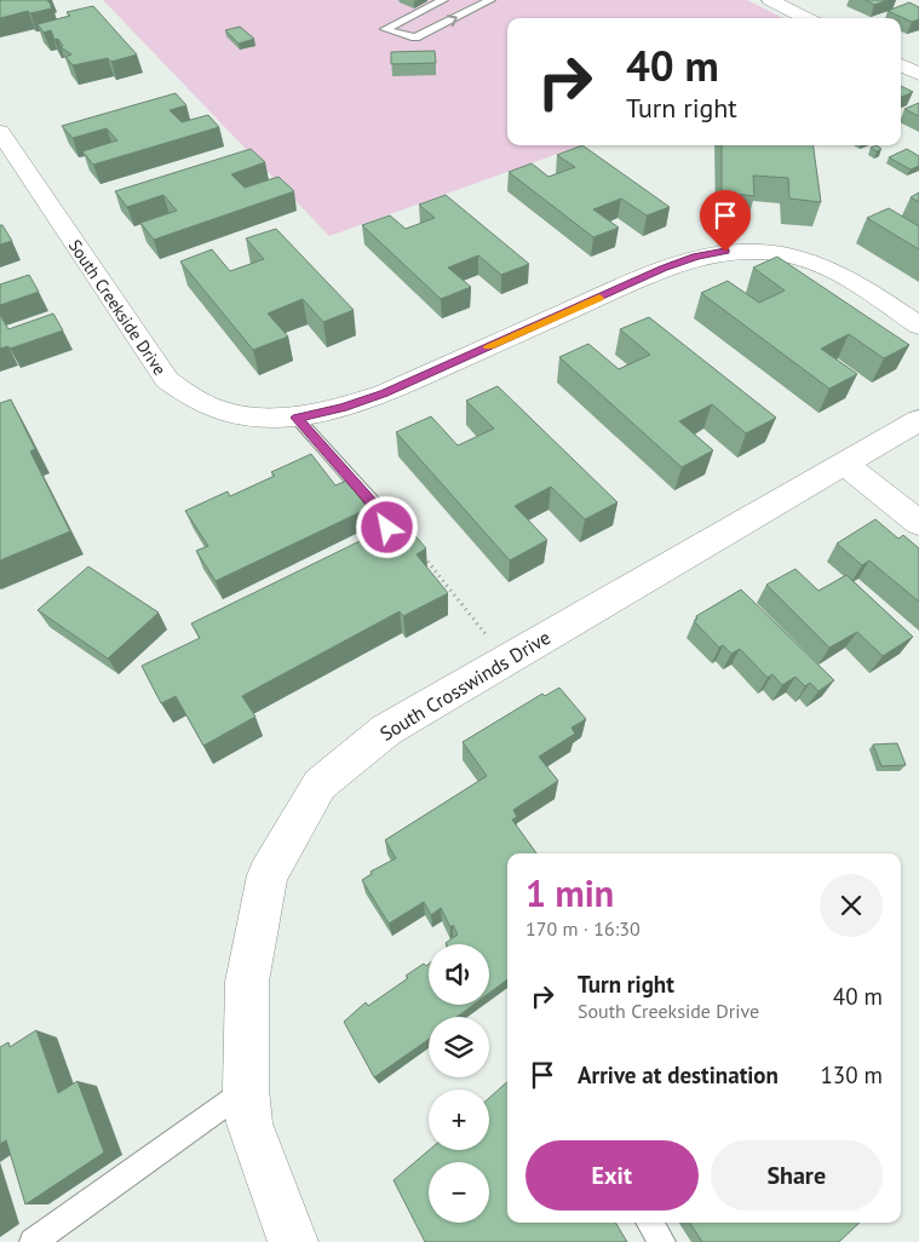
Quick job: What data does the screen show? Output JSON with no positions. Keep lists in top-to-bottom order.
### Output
{
  "streets": {
    "street": ["South Creekside Drive", "South Crosswinds Drive"]
  },
  "page": {
    "turn": ["40 m", "Turn right"],
    "heading": ["1 min", "170 m · 16:30"],
    "map_buttons": ["+", "−"],
    "list": [
      {
        "name": "Turn right",
        "note": "South Creekside Drive",
        "value": "40 m"
      },
      {
        "name": "Arrive at destination",
        "value": "130 m"
      }
    ],
    "buttons": ["Exit", "Share"]
  }
}
